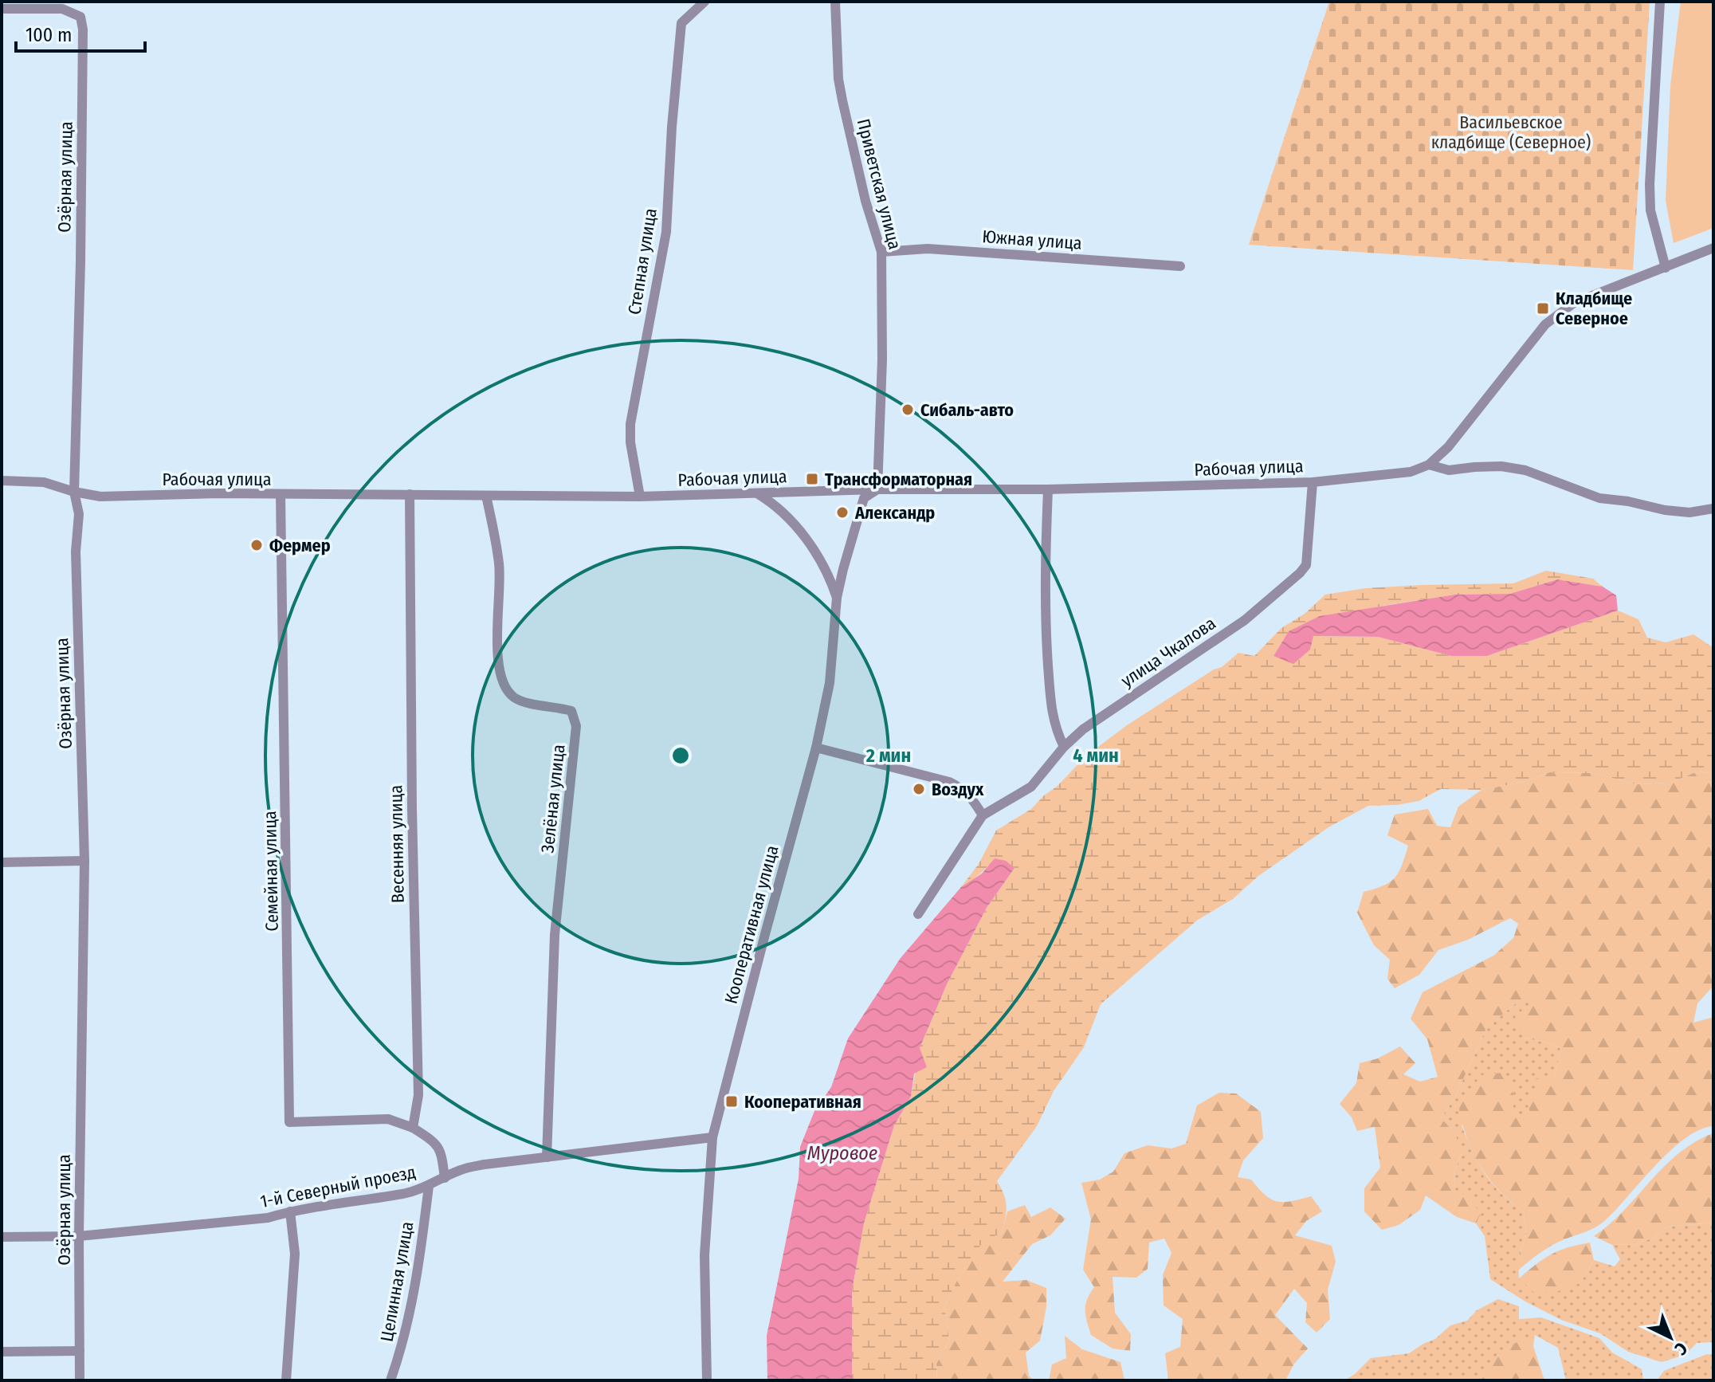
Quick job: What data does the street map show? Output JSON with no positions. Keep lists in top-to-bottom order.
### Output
{
  "streets": {
    "street": [
      "Озёрная улица",
      "Приветская улица",
      "Южная улица",
      "Степная улица",
      "Рабочая улица",
      "улица Чкалова",
      "Зелёная улица",
      "Весенняя улица",
      "Семейная улица",
      "Кооперативная улица",
      "1-й Северный проезд",
      "Целинная улица"
    ]
  },
  "crossings": [
    ["Озёрная улица", "Рабочая улица"],
    ["Озёрная улица", "1-й Северный проезд"],
    ["Приветская улица", "Южная улица"],
    ["Приветская улица", "Рабочая улица"],
    ["Приветская улица", "Кооперативная улица"],
    ["Степная улица", "Рабочая улица"],
    ["Рабочая улица", "улица Чкалова"],
    ["Рабочая улица", "Зелёная улица"],
    ["Рабочая улица", "Весенняя улица"],
    ["Рабочая улица", "Семейная улица"],
    ["Рабочая улица", "Кооперативная улица"],
    ["Зелёная улица", "1-й Северный проезд"],
    ["Весенняя улица", "Семейная улица"],
    ["Кооперативная улица", "1-й Северный проезд"],
    ["1-й Северный проезд", "Целинная улица"]
  ],
  "water": ["Муровое"],
  "parks": ["Васильевское кладбище (Северное)"],
  "places": {
    "transit": ["Кладбище Северное", "Трансформаторная", "Кооперативная"],
    "other": [
      "Сибаль-авто",
      "Александр",
      "Фермер",
      "Воздух"
    ]
  },
  "scale_bar": "100 m",
  "north": "bottom right",
  "rings": ["2 мин", "4 мин"]
}
